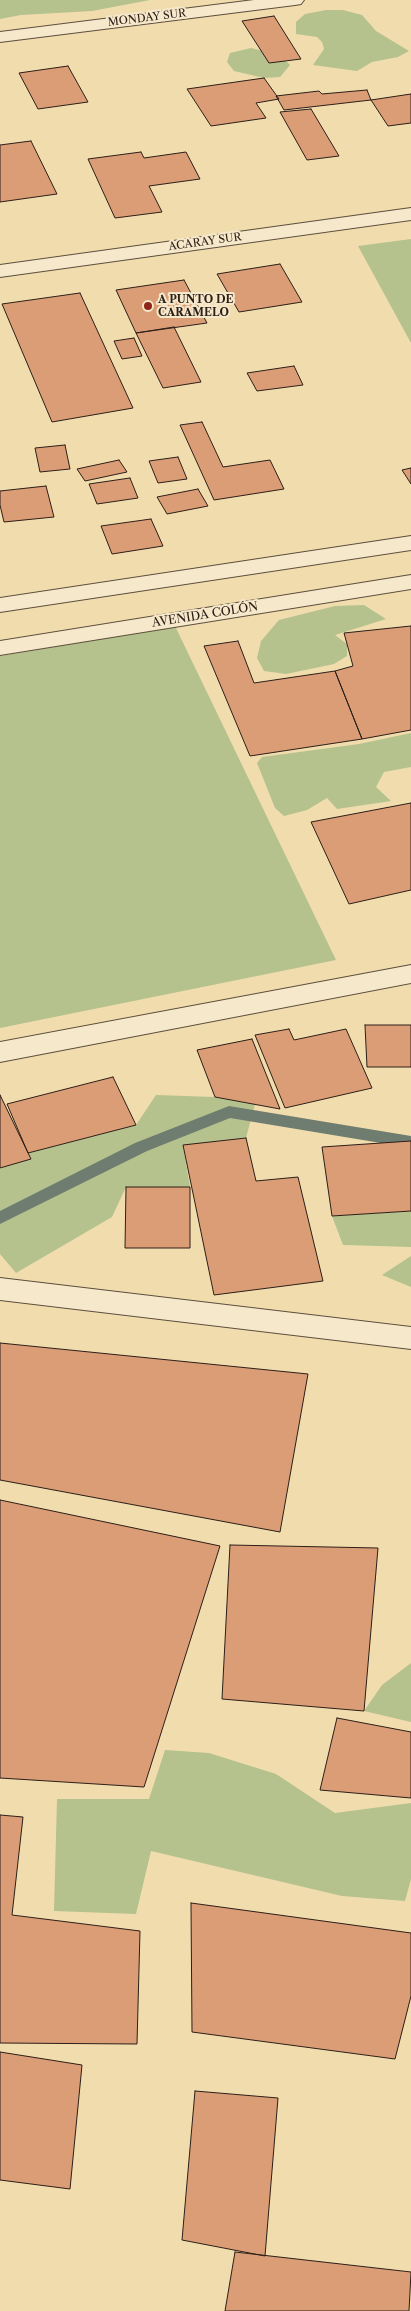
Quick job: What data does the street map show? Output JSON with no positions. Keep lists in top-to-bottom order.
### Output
{
  "streets": {
    "street": ["MONDAY SUR", "ACARAY SUR", "AVENIDA COLÓN"]
  },
  "places": ["A PUNTO DE CARAMELO"]
}
